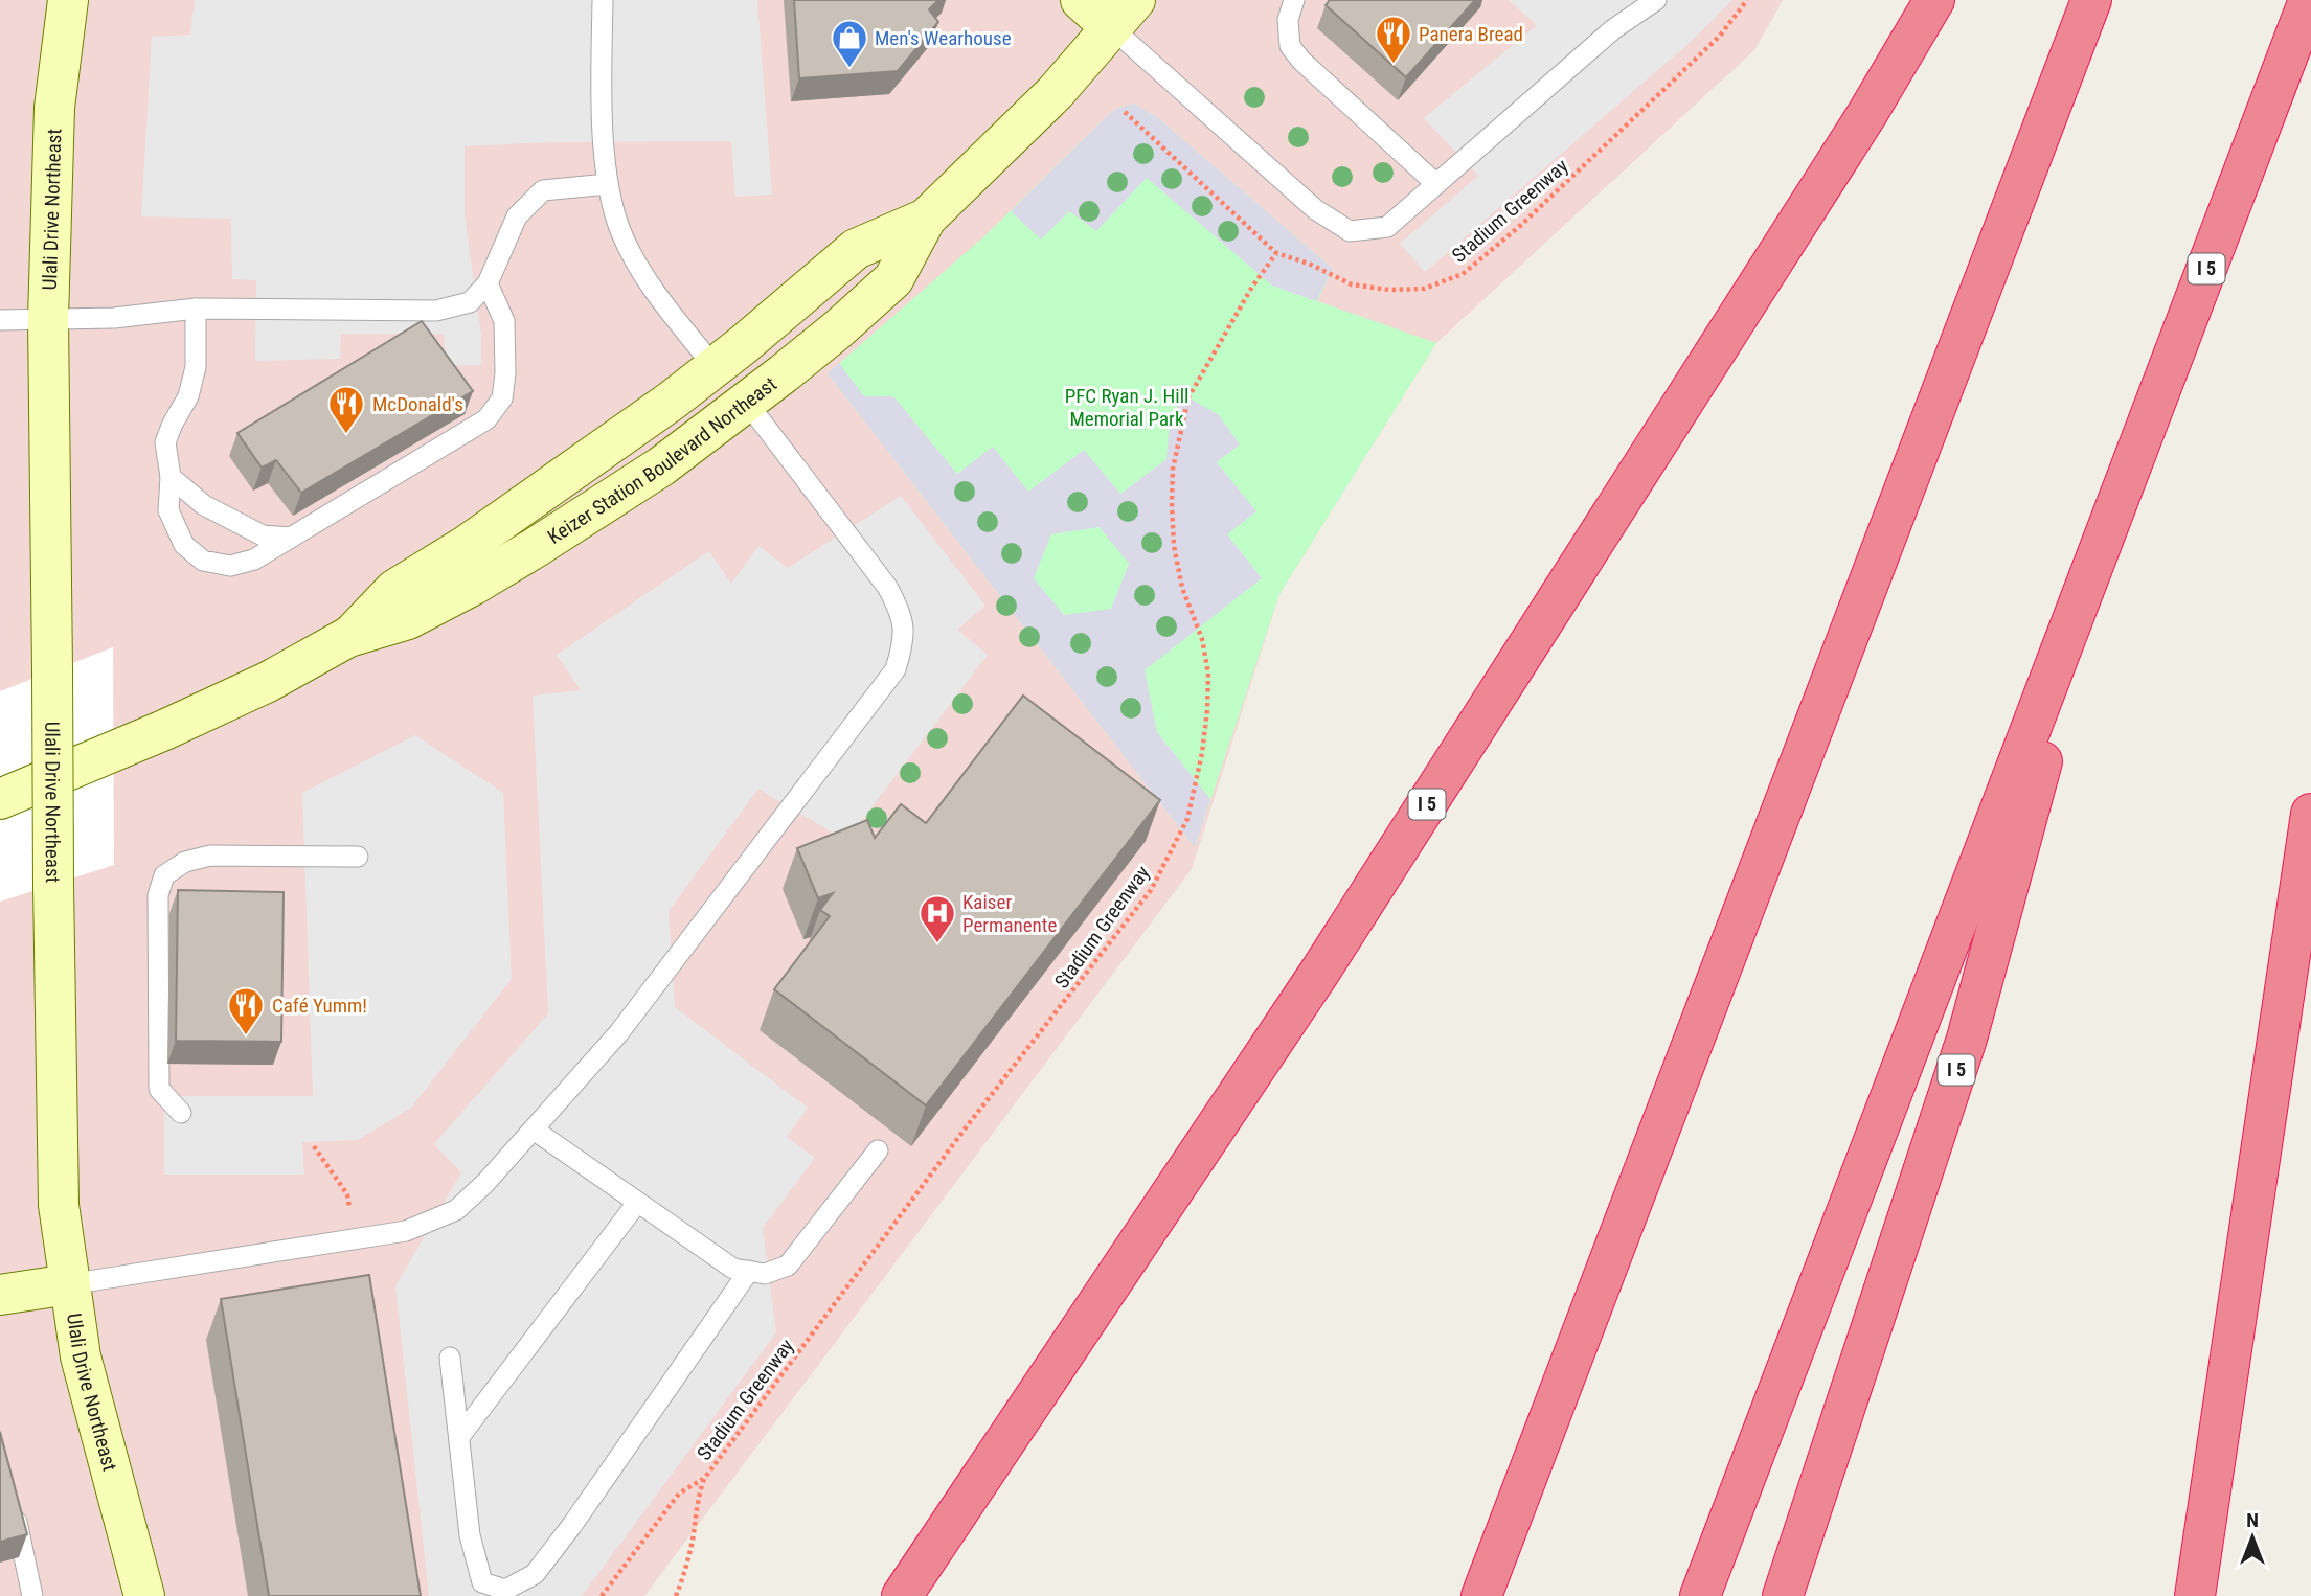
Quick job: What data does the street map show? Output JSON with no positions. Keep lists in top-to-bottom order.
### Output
{
  "streets": {
    "highway": ["I 5"],
    "main road": ["Ulali Drive Northeast", "Keizer Station Boulevard Northeast"],
    "path": ["Stadium Greenway"]
  },
  "parks": ["PFC Ryan J. Hill Memorial Park"],
  "places": {
    "restaurant": ["Panera Bread", "McDonald's", "Café Yumm!"],
    "shop": ["Men's Wearhouse"],
    "hospital": ["Kaiser Permanente"]
  },
  "north": "top"
}
